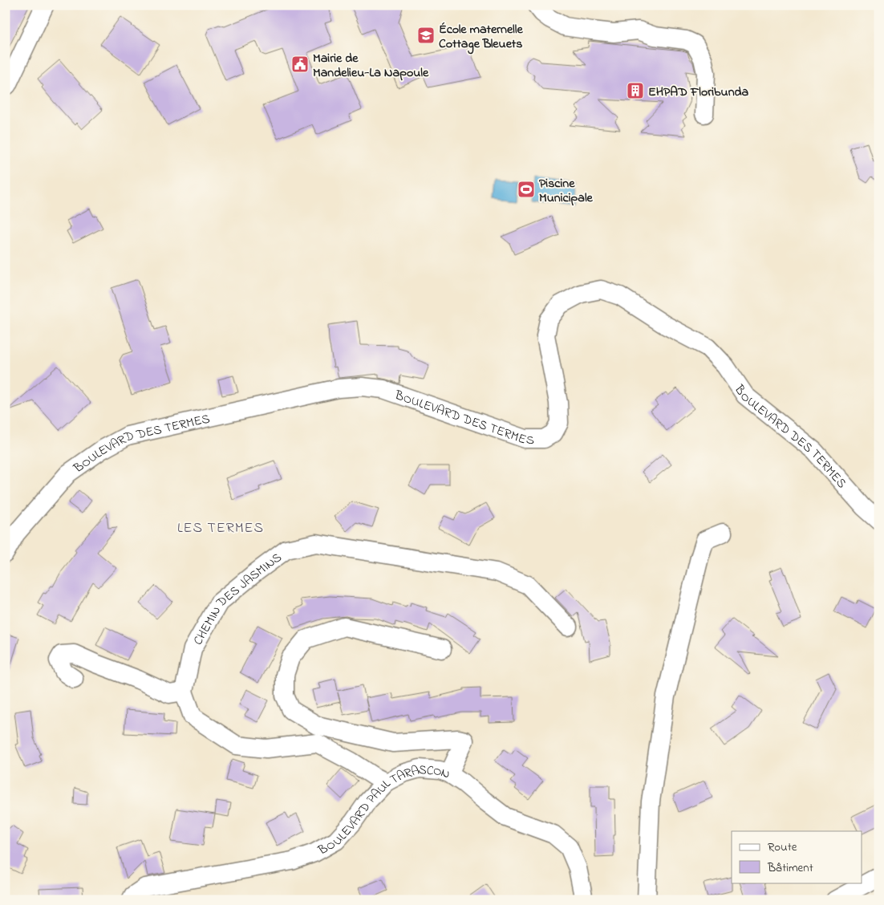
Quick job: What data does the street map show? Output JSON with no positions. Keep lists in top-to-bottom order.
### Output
{
  "streets": {
    "street": ["BOULEVARD DES TERMES", "CHEMIN DES JASMINS", "BOULEVARD PAUL TARASCON"]
  },
  "districts": ["LES TERMES"],
  "places": {
    "school or university": ["École maternelle Cottage Bleuets"],
    "public building": ["Mairie de Mandelieu-La Napoule"],
    "building": ["EHPAD Floribunda"],
    "sports": ["Piscine Municipale"]
  },
  "legend": ["Route", "Bâtiment"]
}
